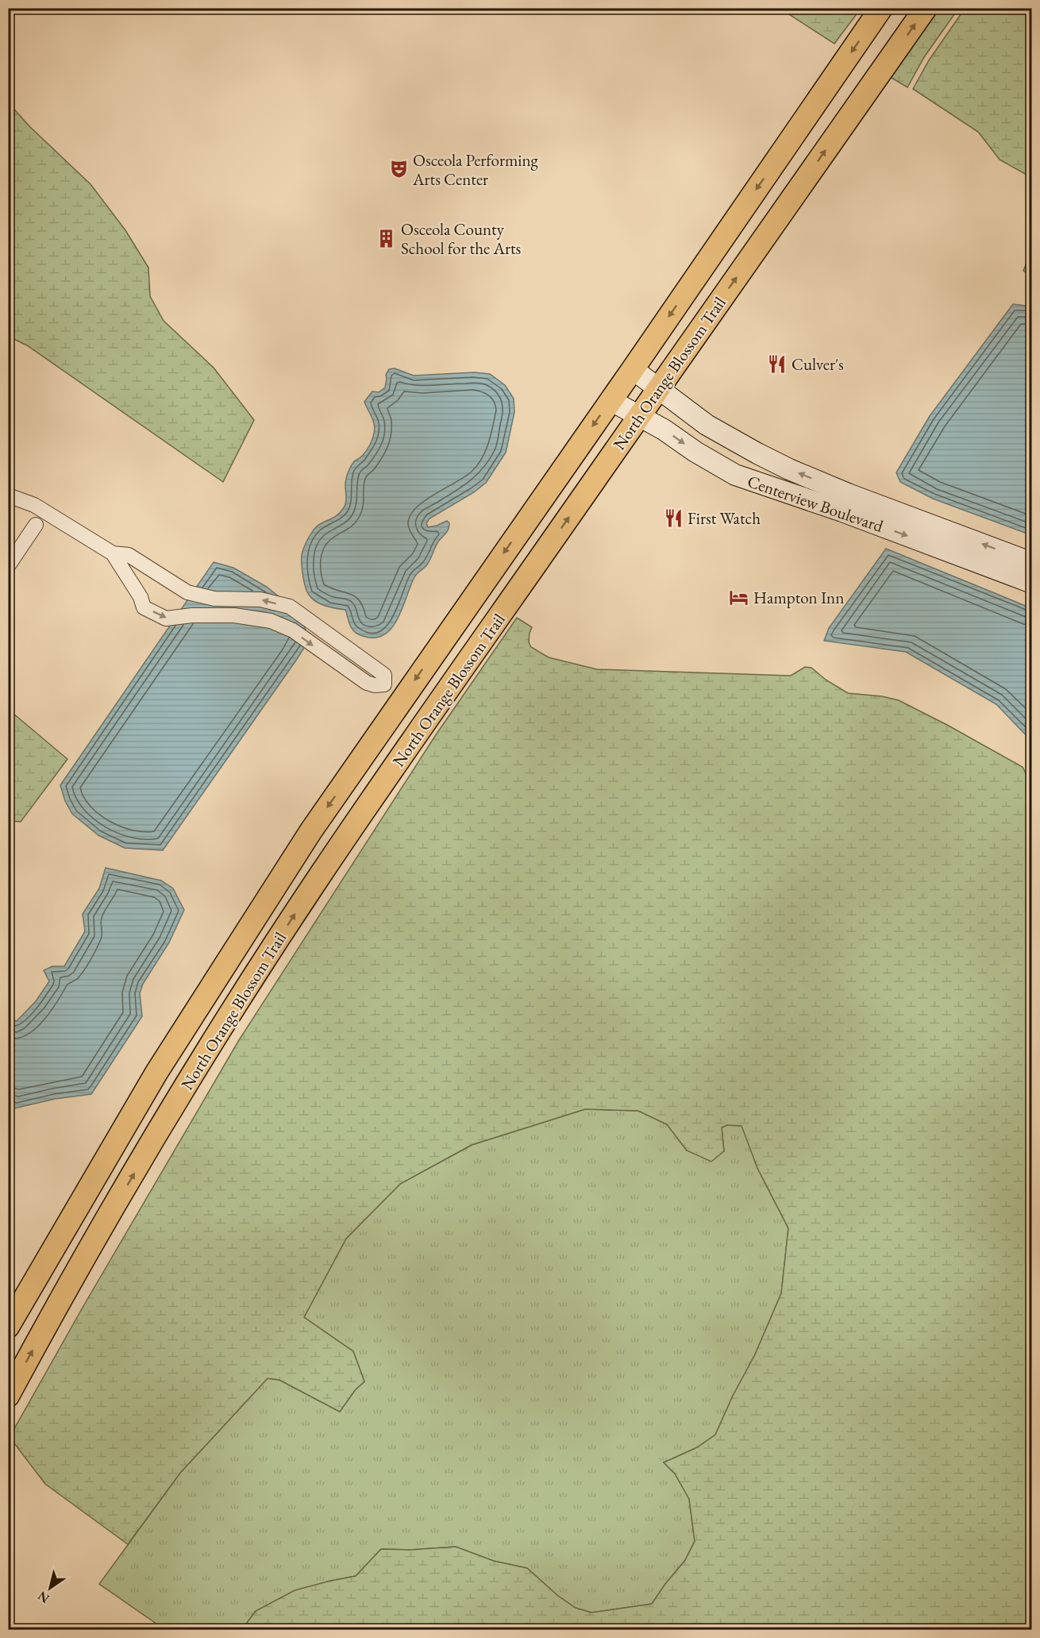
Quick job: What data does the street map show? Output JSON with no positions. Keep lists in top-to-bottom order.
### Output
{
  "streets": {
    "main road": ["North Orange Blossom Trail"],
    "street": ["Centerview Boulevard"]
  },
  "crossings": [
    ["North Orange Blossom Trail", "Centerview Boulevard"]
  ],
  "places": {
    "theatre": ["Osceola Performing Arts Center"],
    "building": ["Osceola County School for the Arts"],
    "restaurant": ["Culver's", "First Watch"],
    "hotel": ["Hampton Inn"]
  },
  "north": "bottom left"
}
